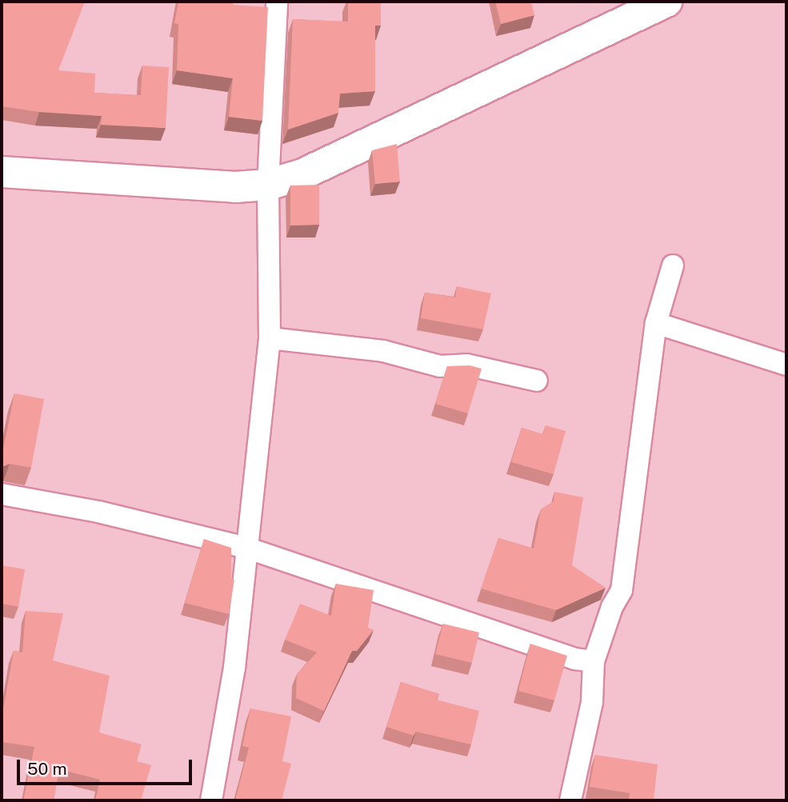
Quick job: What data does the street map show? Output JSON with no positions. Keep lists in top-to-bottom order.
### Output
{
  "scale_bar": "50 m"
}
